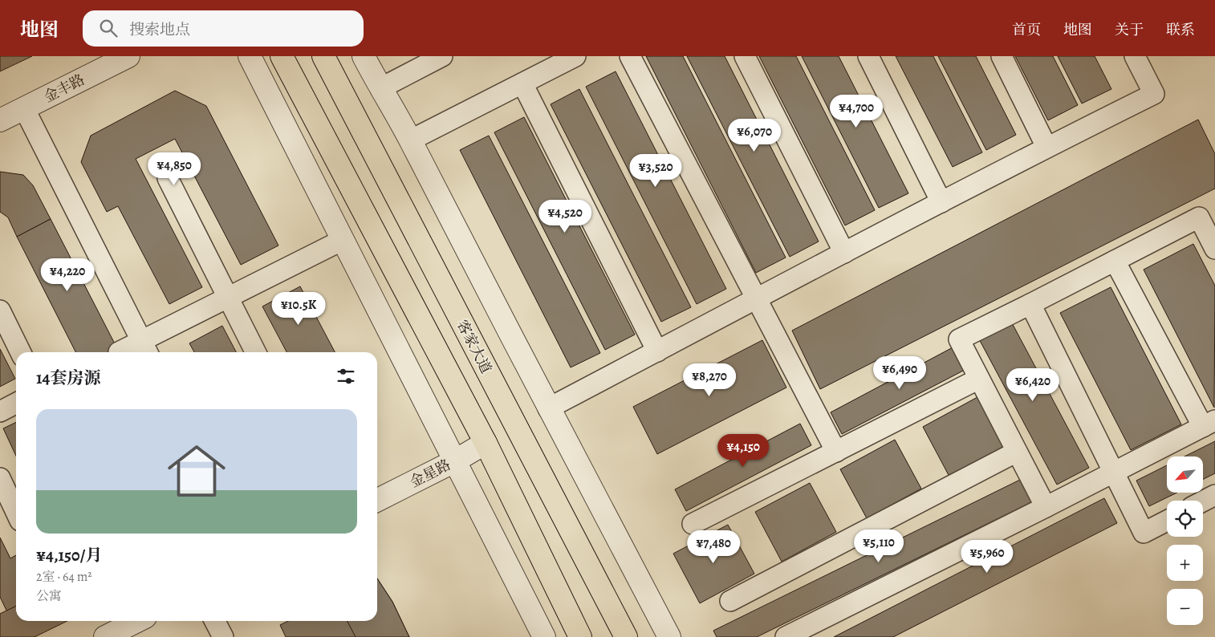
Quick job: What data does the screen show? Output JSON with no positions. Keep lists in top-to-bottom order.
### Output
{
  "streets": {
    "main road": ["客家大道"],
    "street": ["金丰路", "金星路"]
  },
  "north": "bottom left",
  "page": {
    "header": "地图",
    "search": "搜索地点",
    "nav": [
      "首页",
      "地图",
      "关于",
      "联系"
    ],
    "price": [
      "¥4,700",
      "¥6,070",
      "¥4,850",
      "¥3,520",
      "¥4,520",
      "¥4,220",
      "¥10.5K",
      "¥6,490",
      "¥8,270",
      "¥6,420",
      "¥4,150",
      "¥5,110",
      "¥7,480",
      "¥5,960"
    ],
    "heading": "14套房源",
    "list": [
      {
        "name": "¥4,150/月",
        "note": "2室 · 64 m² · 公寓"
      }
    ],
    "map_buttons": ["+", "−"]
  }
}
